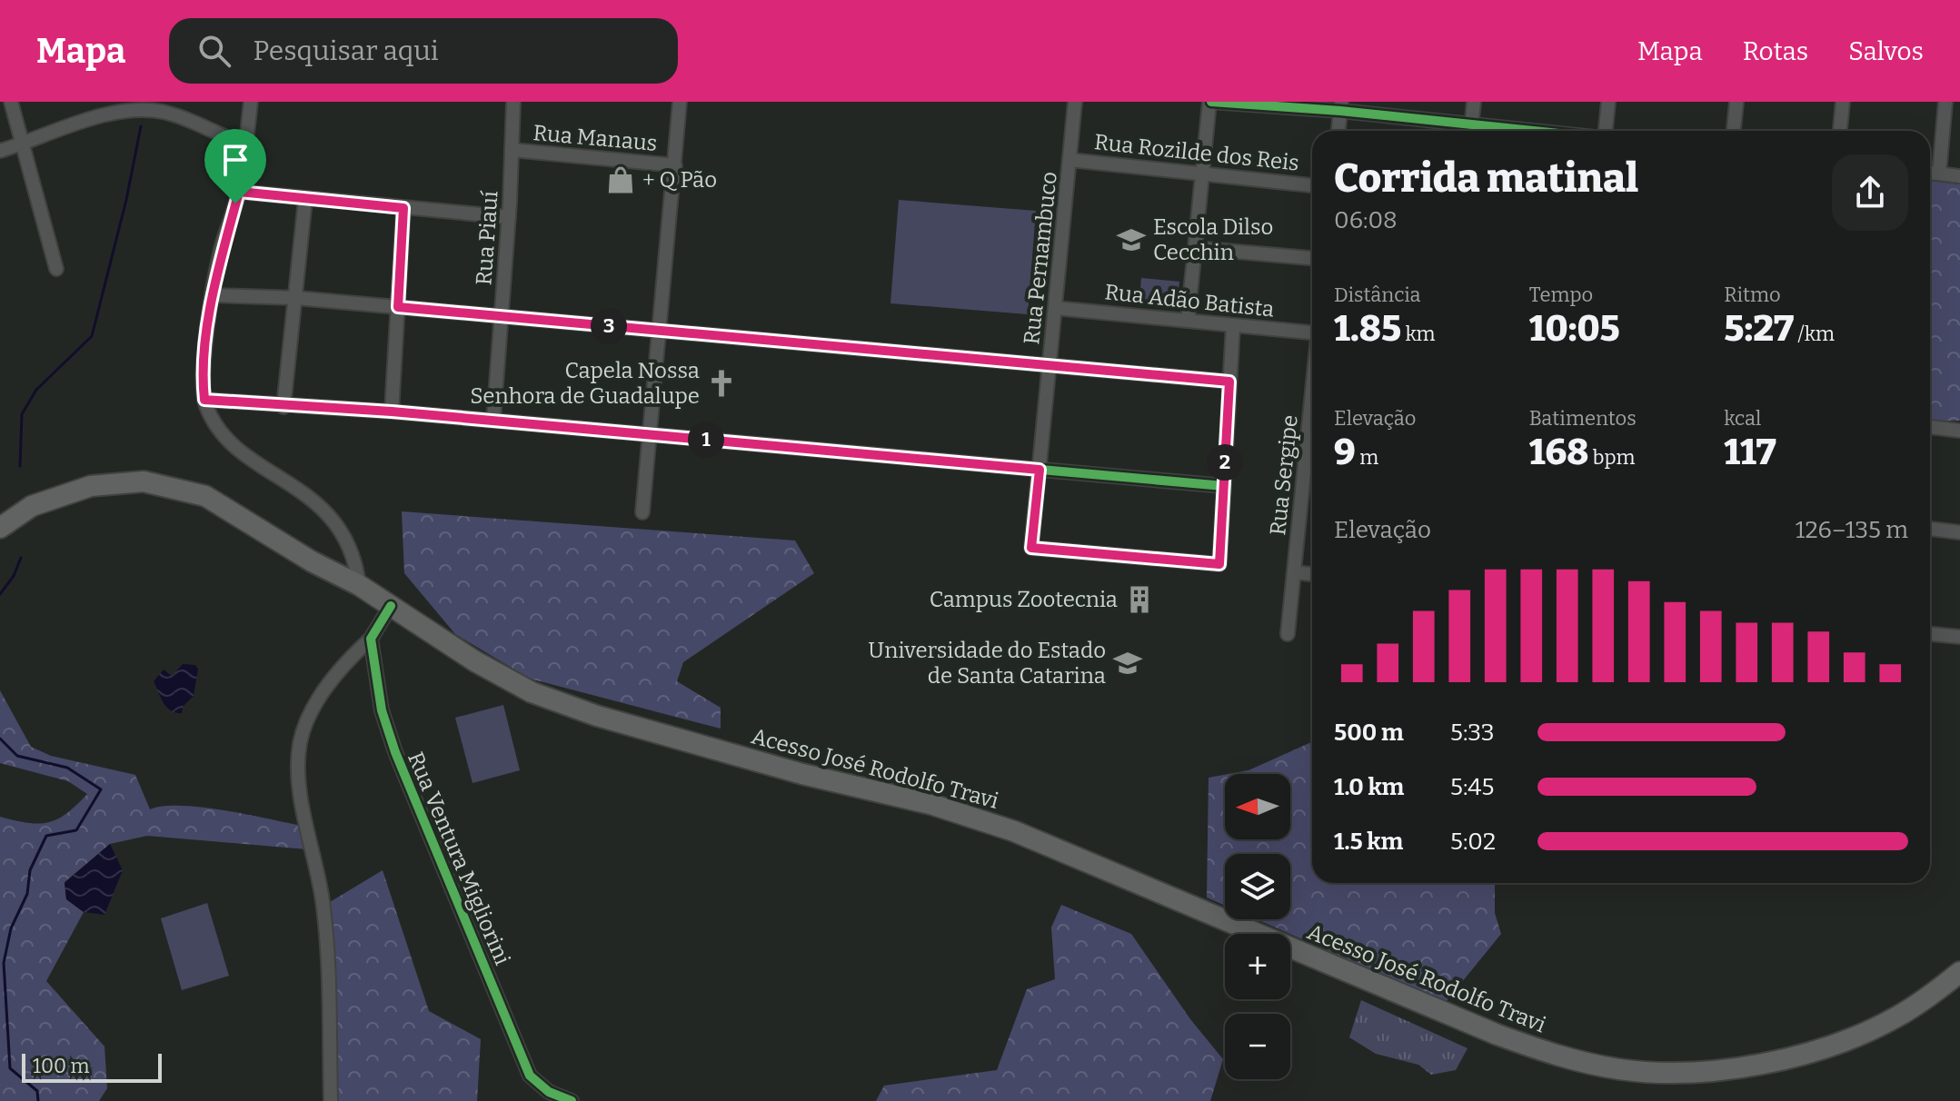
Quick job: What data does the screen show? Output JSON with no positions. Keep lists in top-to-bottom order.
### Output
{
  "streets": {
    "highway": ["Acesso José Rodolfo Travi"],
    "street": [
      "Rua Manaus",
      "Rua Rozilde dos Reis",
      "Rua Piauí",
      "Rua Pernambuco",
      "Rua Adão Batista",
      "Rua Sergipe",
      "Rua Ventura Migliorini"
    ]
  },
  "crossings": [
    ["Rua Manaus", "Rua Piauí"],
    ["Rua Rozilde dos Reis", "Rua Pernambuco"],
    ["Rua Pernambuco", "Rua Adão Batista"]
  ],
  "places": {
    "shop": ["+ Q Pão"],
    "school or university": ["Escola Dilso Cecchin", "Universidade do Estado de Santa Catarina"],
    "church": ["Capela Nossa Senhora de Guadalupe"],
    "building": ["Campus Zootecnia"]
  },
  "scale_bar": "100 m",
  "north": "left",
  "page": {
    "header": "Mapa",
    "search": "Pesquisar aqui",
    "nav": ["Mapa", "Rotas", "Salvos"],
    "heading": ["Corrida matinal", "06:08"],
    "stats": [
      ["Distância", "1.85 km"],
      ["Tempo", "10:05"],
      ["Ritmo", "5:27 /km"],
      ["Elevação", "9 m"],
      ["Batimentos", "168 bpm"],
      ["kcal", "117"]
    ],
    "pins": ["3", "1", "2"],
    "chart": ["Elevação", "126–135 m"],
    "list": [
      {
        "name": "500 m",
        "note": "5:33"
      },
      {
        "name": "1.0 km",
        "note": "5:45"
      },
      {
        "name": "1.5 km",
        "note": "5:02"
      }
    ],
    "map_buttons": ["+", "−"],
    "scale": "100 m"
  }
}
